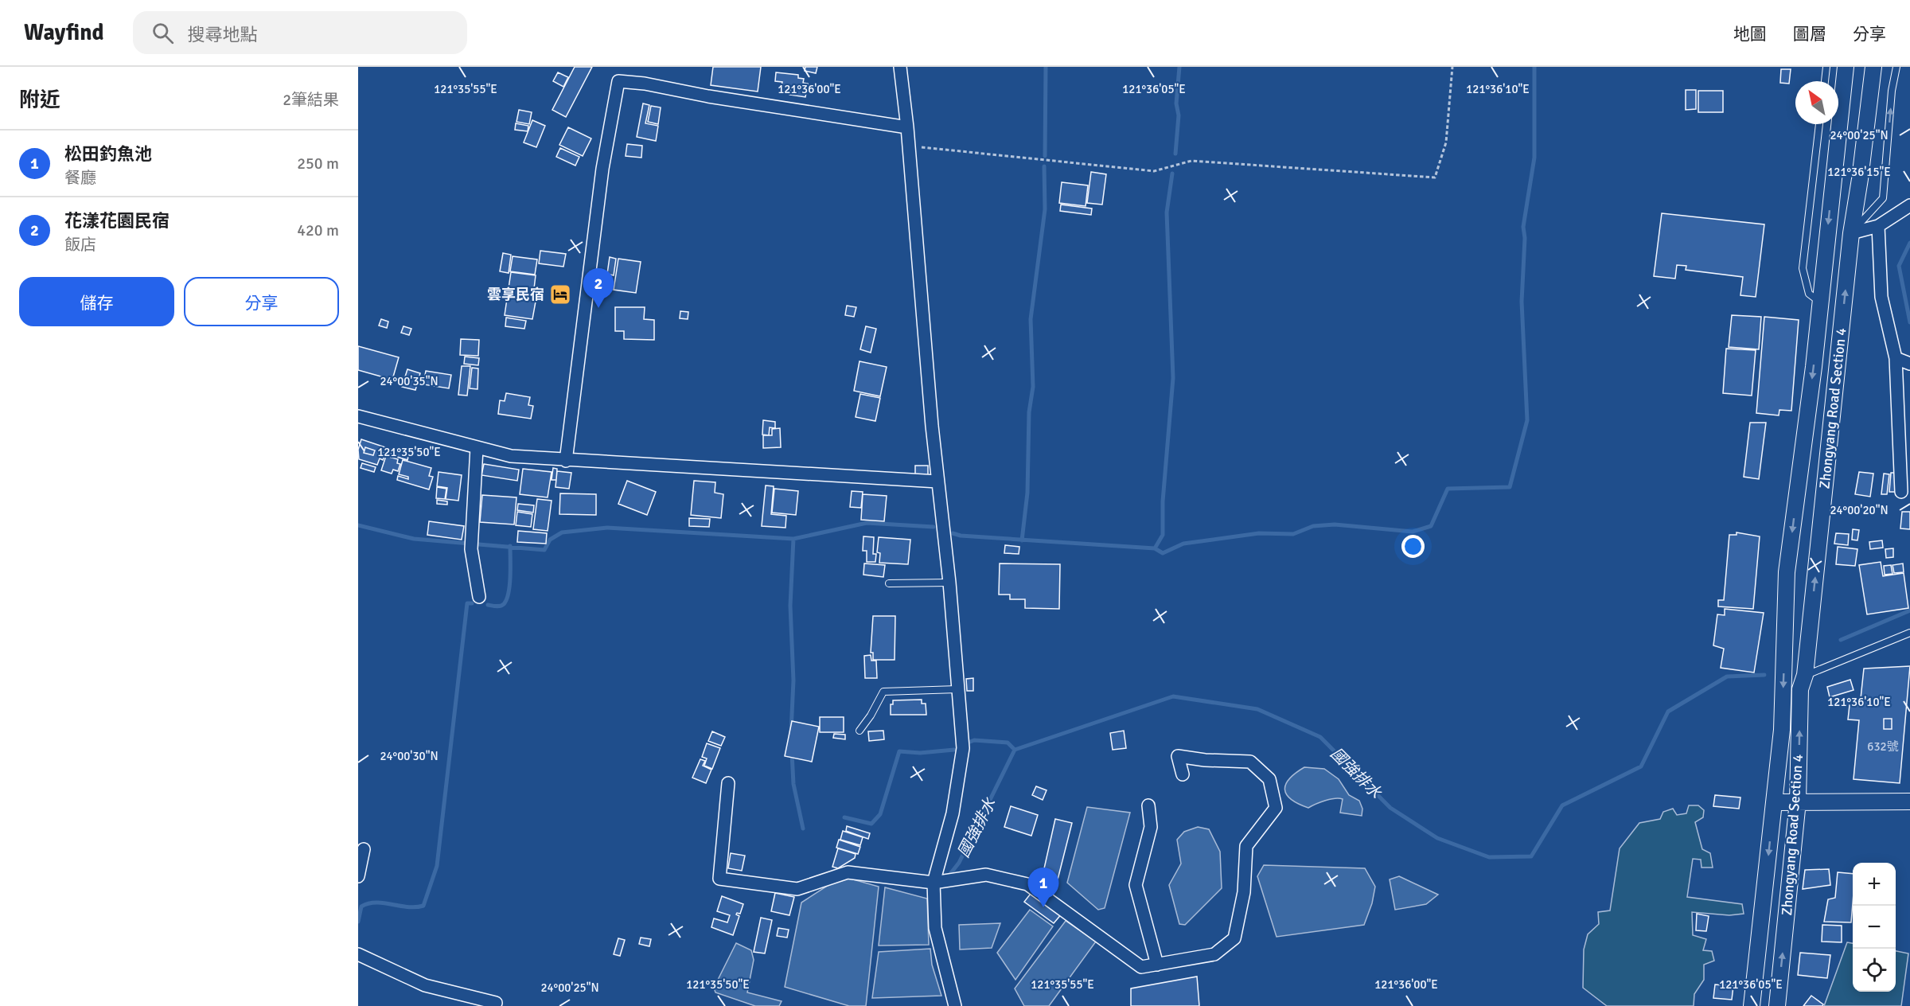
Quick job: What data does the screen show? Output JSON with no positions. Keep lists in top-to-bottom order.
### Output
{
  "streets": {
    "street": ["Zhongyang Road Section 4"]
  },
  "water": ["國強排水"],
  "places": {
    "hotel": ["雲享民宿"]
  },
  "house_numbers": ["632號"],
  "north": "top left",
  "page": {
    "header": "Wayfind",
    "search": "搜尋地點",
    "nav": ["地圖", "圖層", "分享"],
    "heading": ["附近", "2筆結果"],
    "list": [
      {
        "mark": "1",
        "name": "松田釣魚池",
        "note": "餐廳",
        "value": "250 m"
      },
      {
        "mark": "2",
        "name": "花漾花園民宿",
        "note": "飯店",
        "value": "420 m"
      }
    ],
    "buttons": ["儲存", "分享"],
    "pins": ["2", "1"],
    "map_buttons": ["+", "−"]
  },
  "coordinates": [
    "121°35'55\"E",
    "121°36'00\"E",
    "121°36'05\"E",
    "121°36'10\"E",
    "24°00'25\"N",
    "121°36'15\"E",
    "24°00'35\"N",
    "121°35'50\"E",
    "24°00'20\"N",
    "24°00'30\"N"
  ]
}
